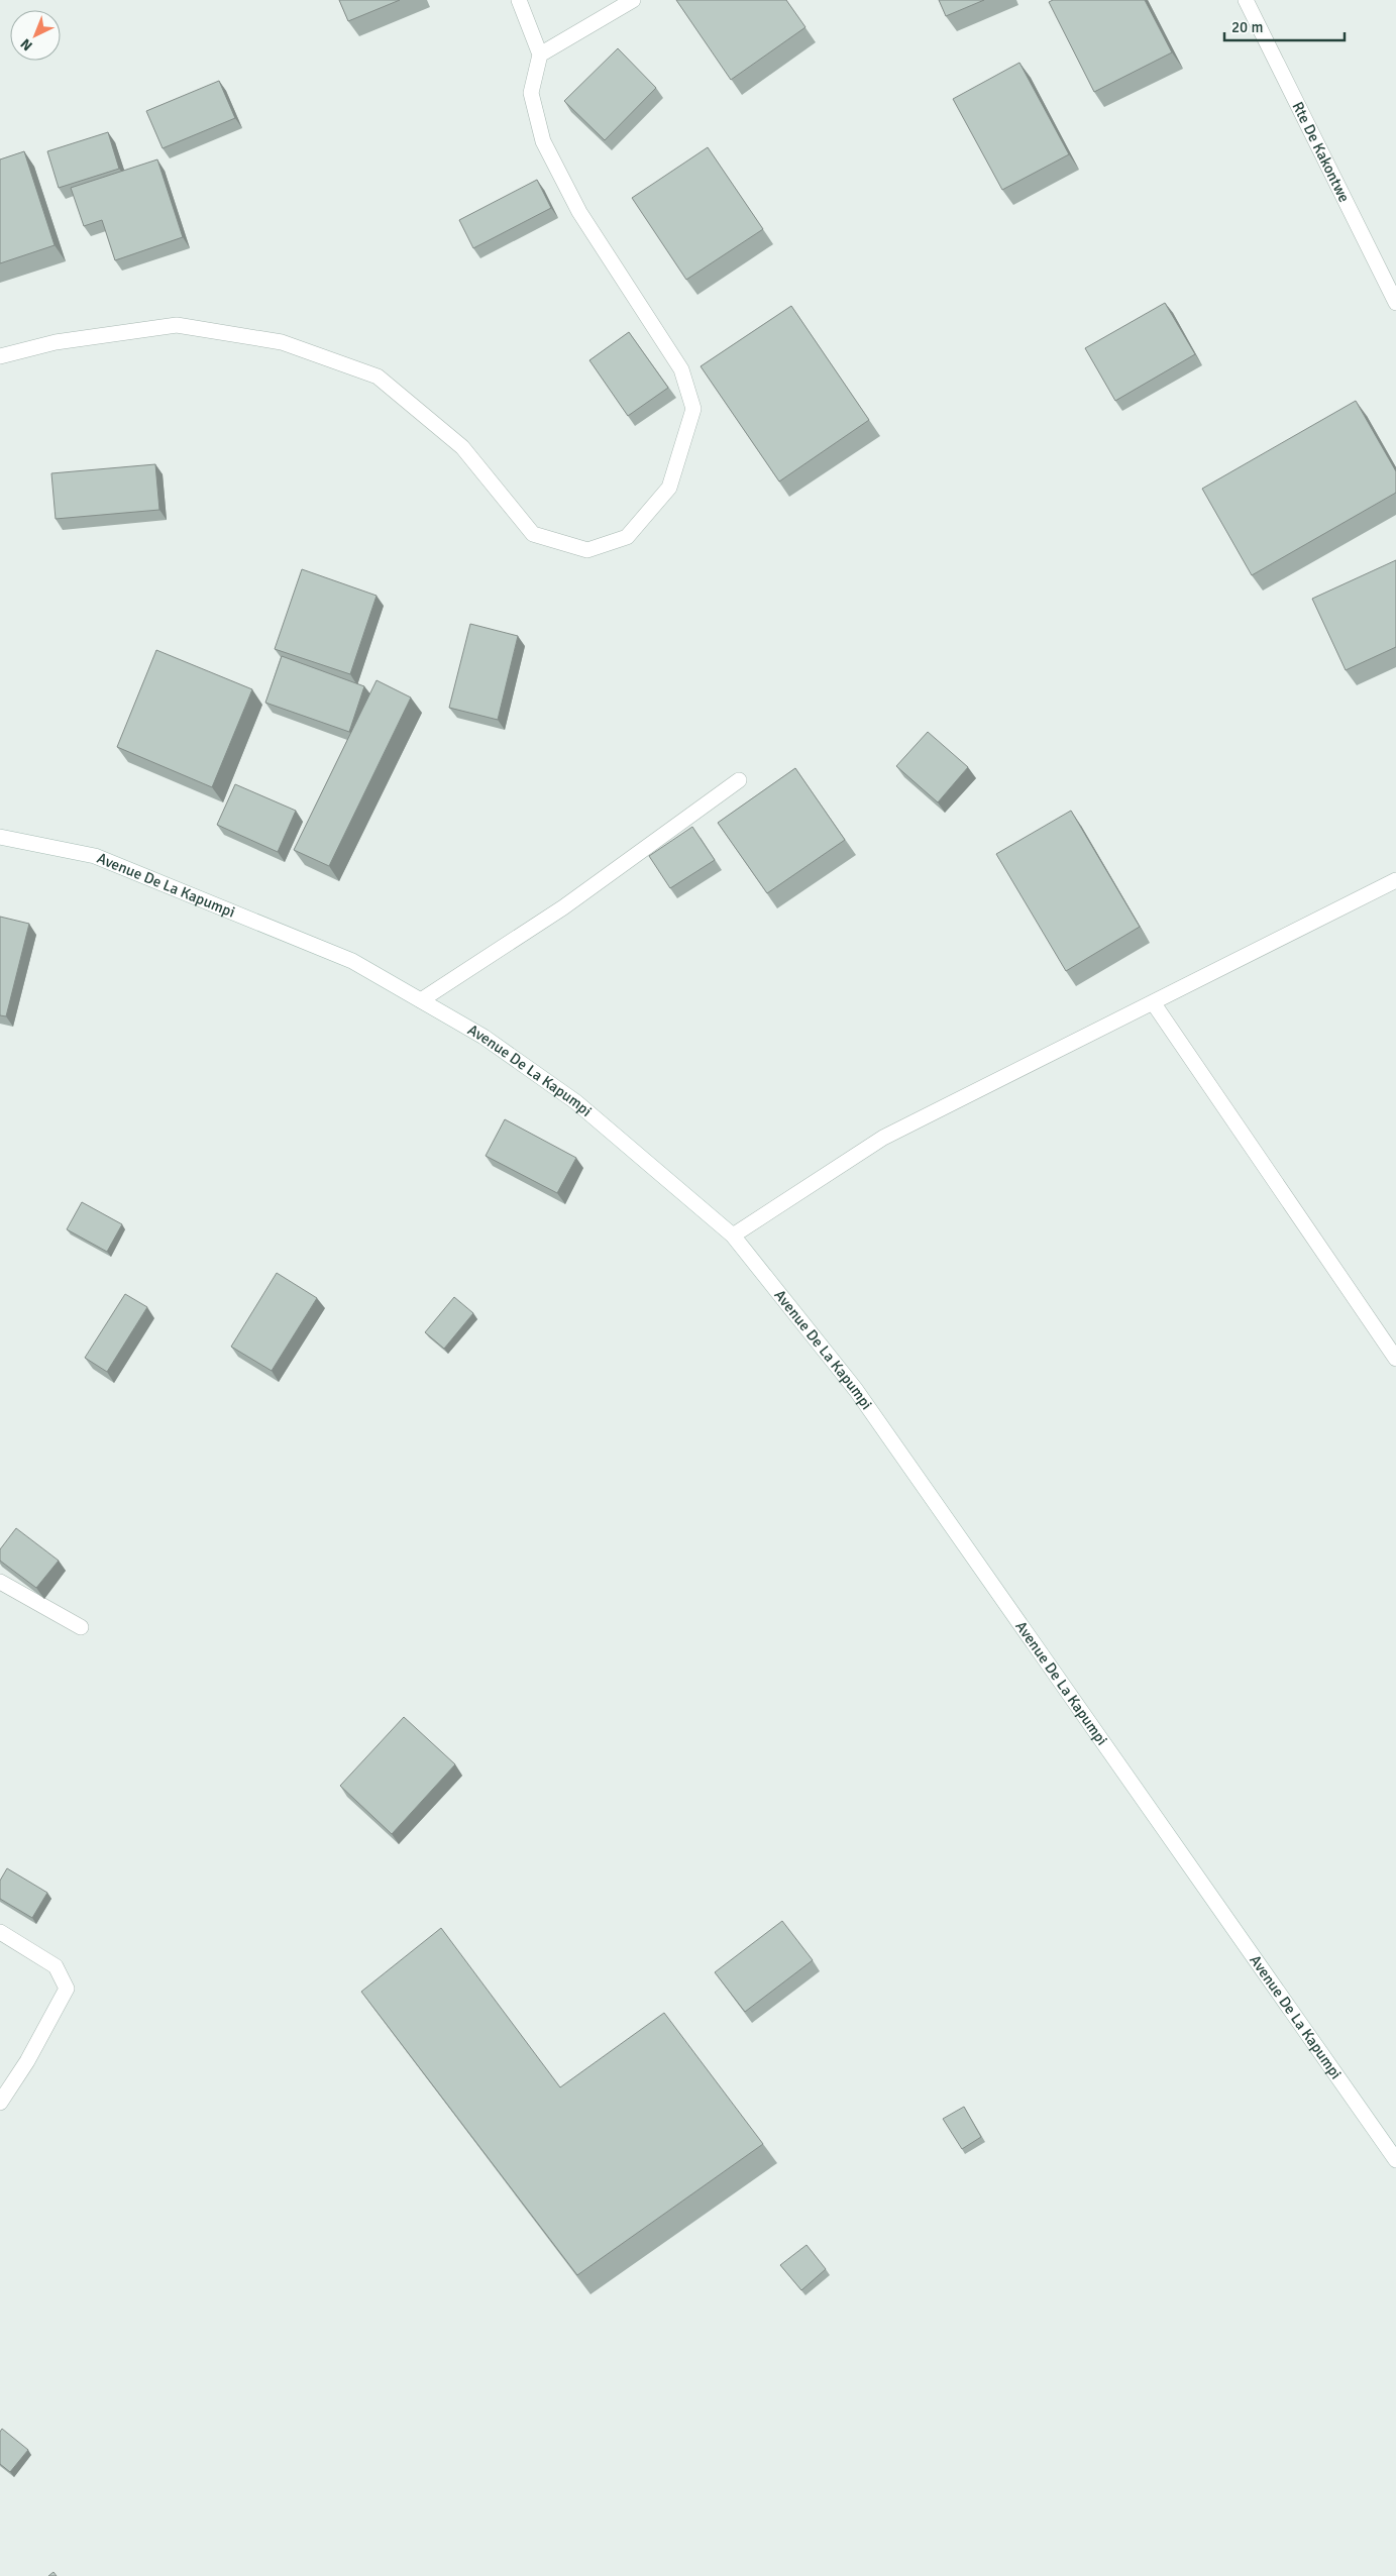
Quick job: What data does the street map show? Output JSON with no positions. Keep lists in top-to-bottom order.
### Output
{
  "streets": {
    "street": ["Rte De Kakontwe", "Avenue De La Kapumpi"]
  },
  "scale_bar": "20 m",
  "north": "bottom left"
}
